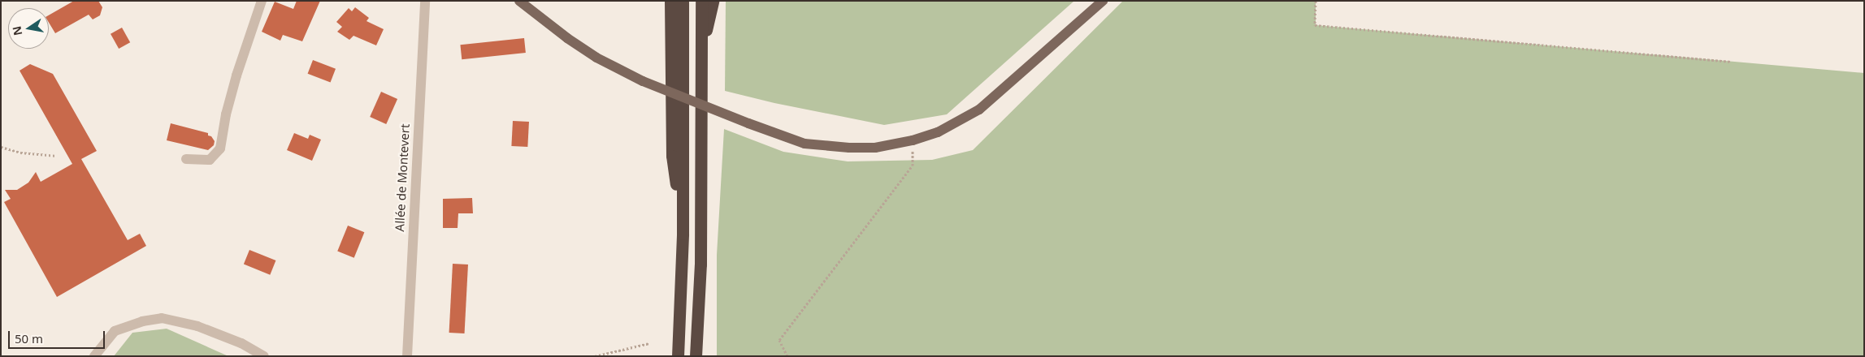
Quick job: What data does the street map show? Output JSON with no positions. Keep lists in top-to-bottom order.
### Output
{
  "streets": {
    "street": ["Allée de Montevert"]
  },
  "scale_bar": "50 m",
  "north": "left"
}
